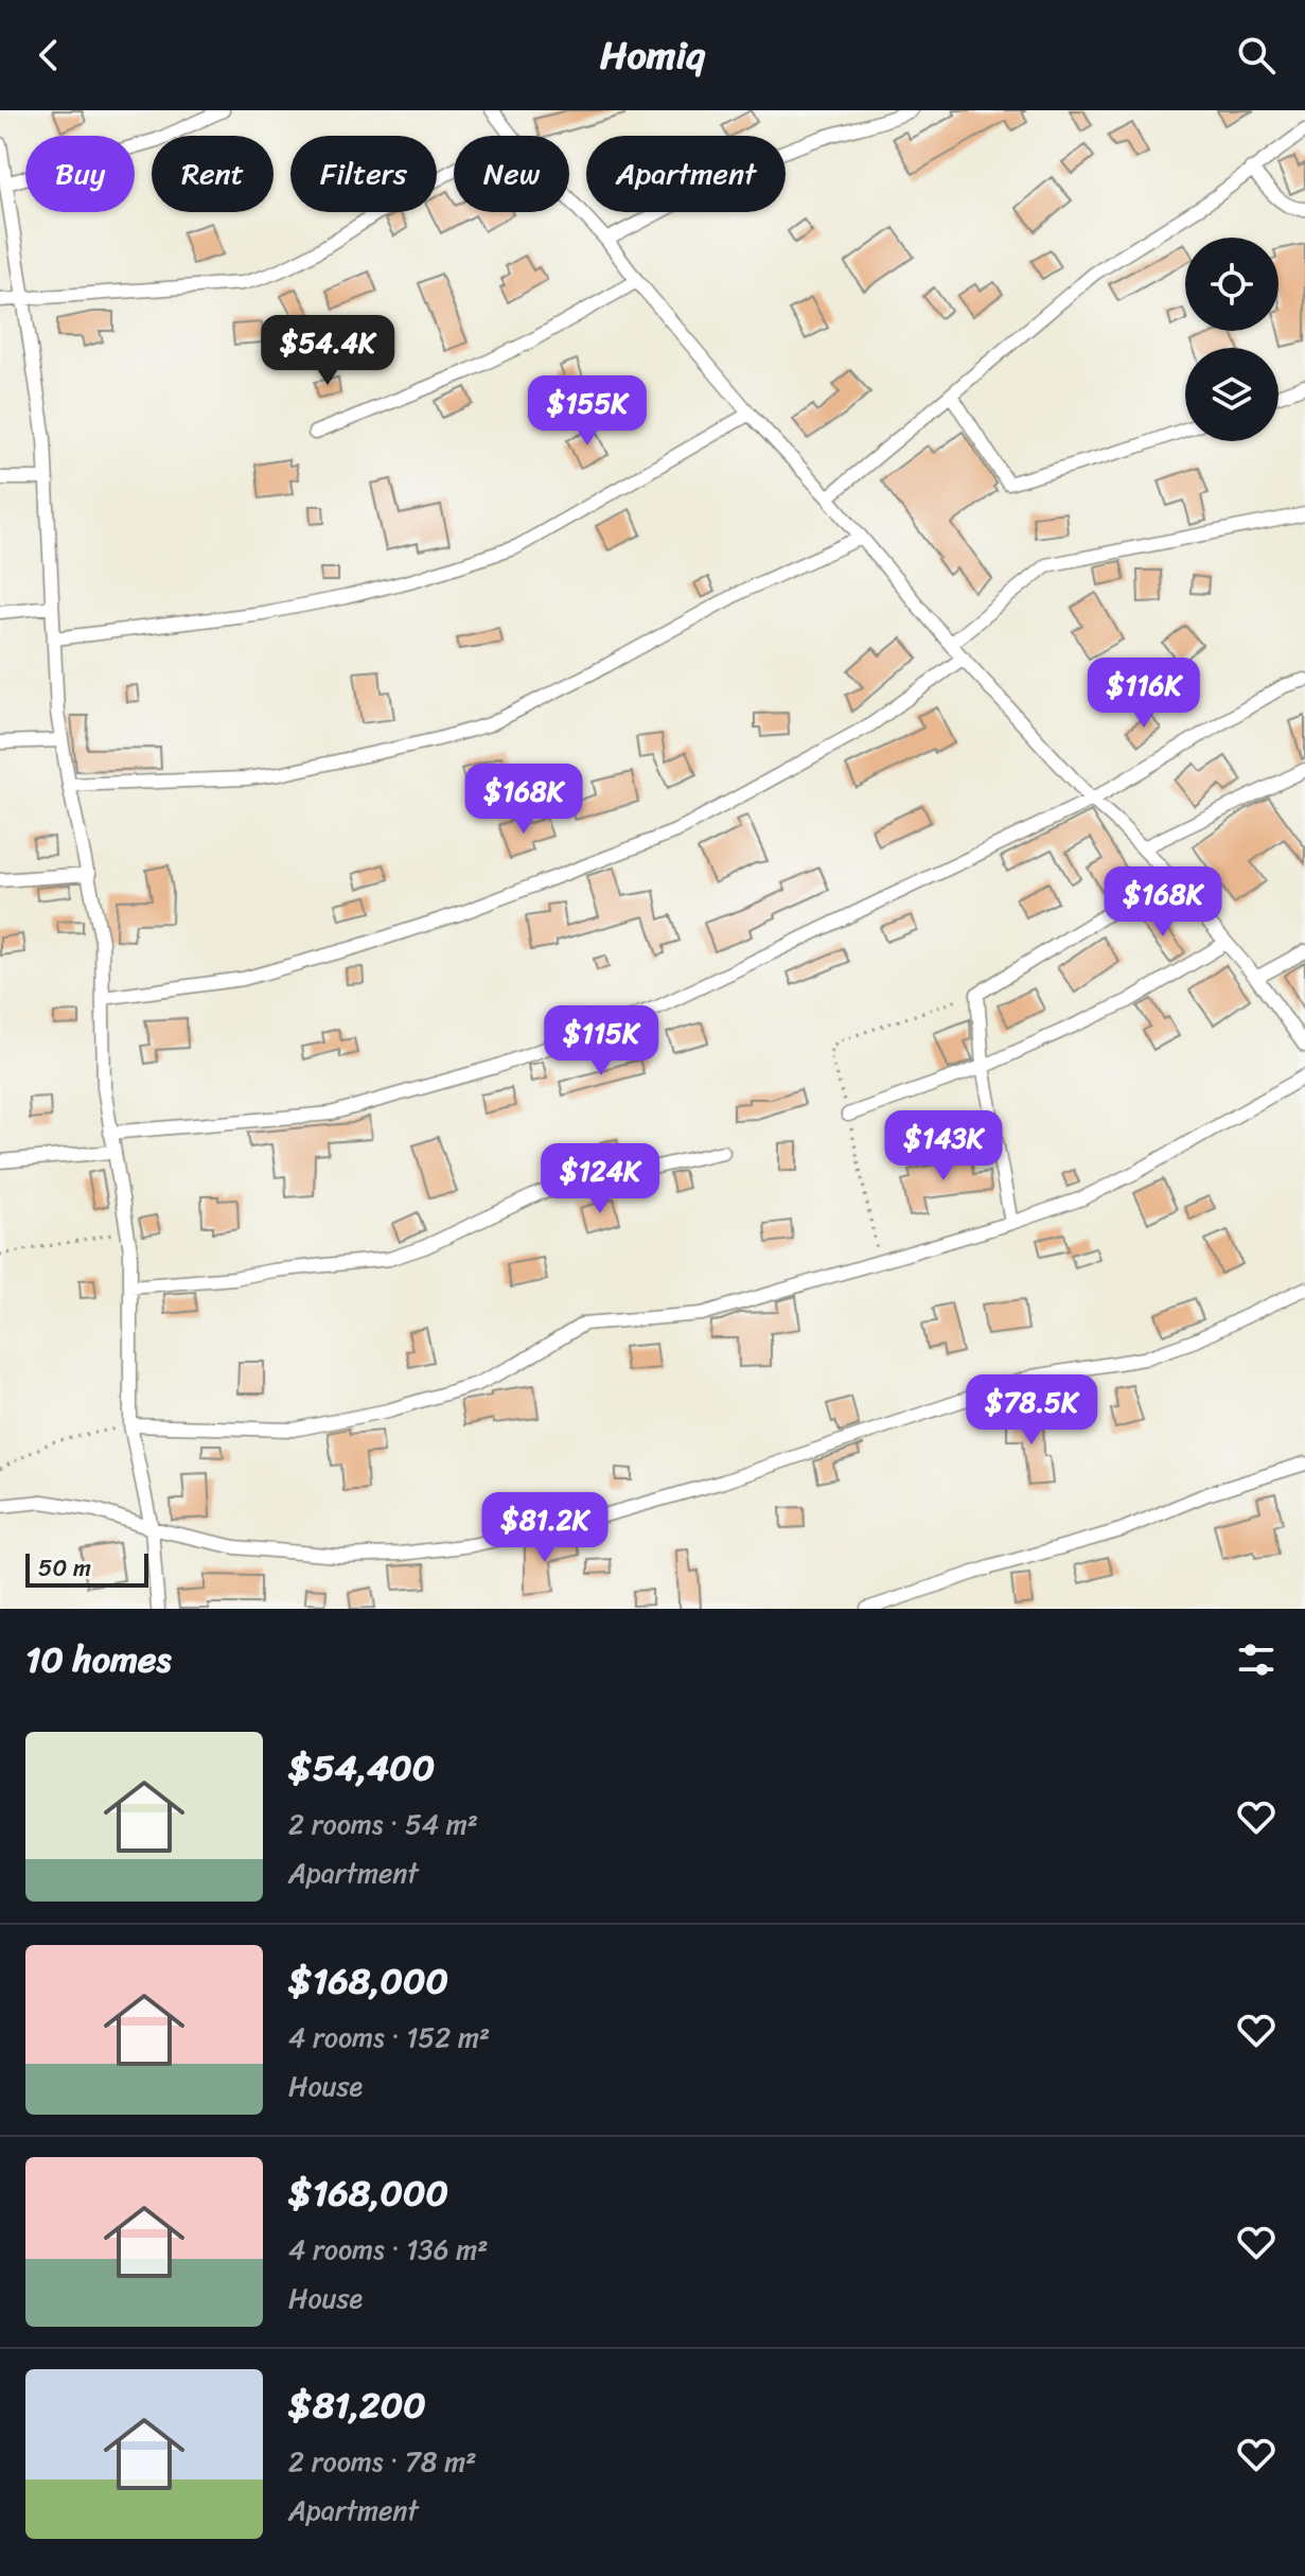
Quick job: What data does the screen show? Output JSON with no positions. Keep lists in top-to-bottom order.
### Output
{
  "scale_bar": "50 m",
  "page": {
    "header": "Homiq",
    "chip": [
      "Buy",
      "Rent",
      "Filters",
      "New",
      "Apartment"
    ],
    "price": [
      "$54.4K",
      "$155K",
      "$116K",
      "$168K",
      "$168K",
      "$115K",
      "$143K",
      "$124K",
      "$78.5K",
      "$81.2K"
    ],
    "scale": "50 m",
    "heading": "10 homes",
    "list": [
      {
        "name": "$54,400",
        "note": "2 rooms · 54 m² · Apartment"
      },
      {
        "name": "$168,000",
        "note": "4 rooms · 152 m² · House"
      },
      {
        "name": "$168,000",
        "note": "4 rooms · 136 m² · House"
      },
      {
        "name": "$81,200",
        "note": "2 rooms · 78 m² · Apartment"
      }
    ]
  }
}
